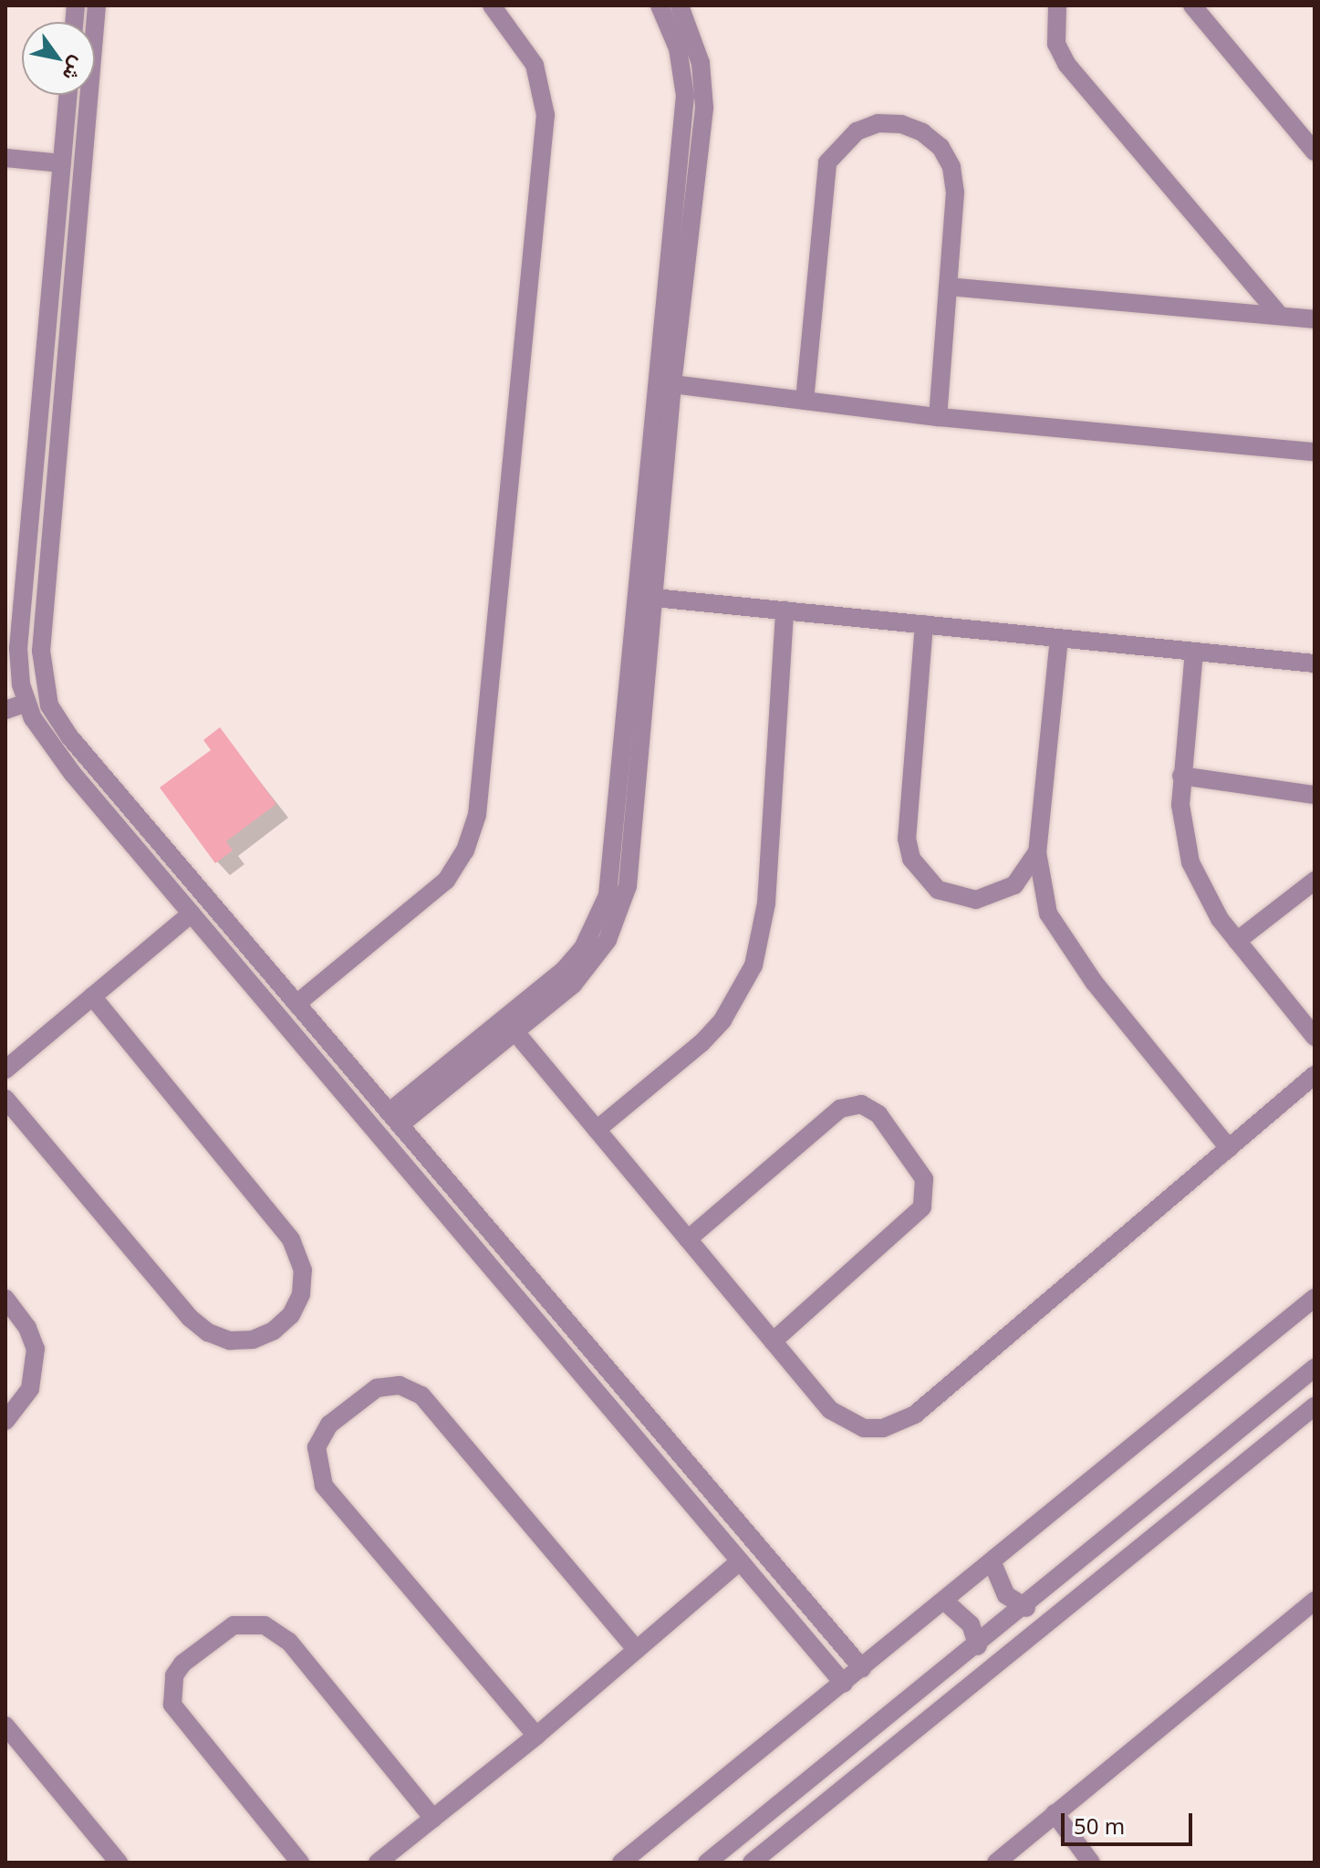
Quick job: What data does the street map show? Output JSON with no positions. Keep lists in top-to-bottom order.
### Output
{
  "scale_bar": "50 m",
  "north": "bottom right"
}
